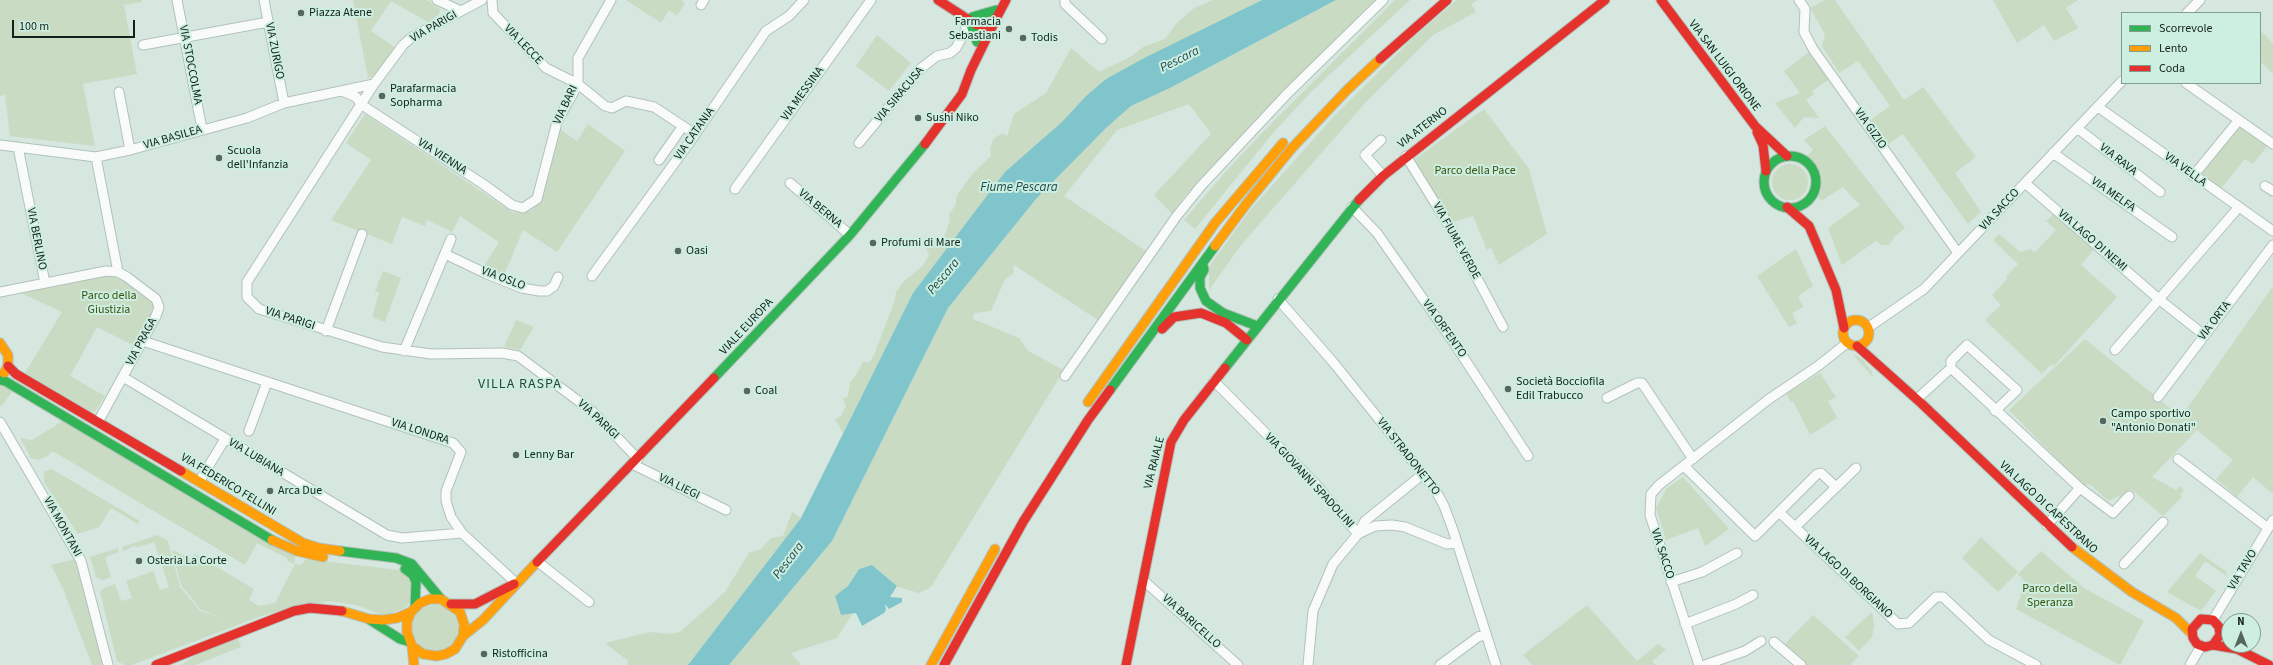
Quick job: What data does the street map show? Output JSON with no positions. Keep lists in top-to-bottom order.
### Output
{
  "streets": {
    "main road": [
      "VIA SAN LUIGI ORIONE",
      "VIA ATERNO",
      "VIALE EUROPA",
      "VIA RAIALE",
      "VIA FEDERICO FELLINI",
      "VIA LAGO DI CAPESTRANO"
    ],
    "street": [
      "VIA PARIGI",
      "VIA LECCE",
      "VIA ZURIGO",
      "VIA STOCCOLMA",
      "VIA MESSINA",
      "VIA SIRACUSA",
      "VIA BARI",
      "VIA GIZIO",
      "VIA CATANIA",
      "VIA BASILEA",
      "VIA VIENNA",
      "VIA RAVA",
      "VIA VELLA",
      "VIA MELFA",
      "VIA BERNA",
      "VIA SACCO",
      "VIA BERLINO",
      "VIA FIUME VERDE",
      "VIA LAGO DI NEMI",
      "VIA OSLO",
      "VIA ORTA",
      "VIA ORFENTO",
      "VIA PRAGA",
      "VIA LONDRA",
      "VIA STRADONETTO",
      "VIA LUBIANA",
      "VIA GIOVANNI SPADOLINI",
      "VIA LIEGI",
      "VIA MONTANI",
      "VIA TAVO",
      "VIA LAGO DI BORGIANO",
      "VIA BARICELLO"
    ]
  },
  "crossings": [
    ["VIA PARIGI", "VIA LECCE"],
    ["VIA PARIGI", "VIA BASILEA"],
    ["VIA PARIGI", "VIA VIENNA"],
    ["VIA PARIGI", "VIALE EUROPA"],
    ["VIA PARIGI", "VIA LIEGI"],
    ["VIA LECCE", "VIA BARI"],
    ["VIA LECCE", "VIA CATANIA"],
    ["VIA ZURIGO", "VIA BASILEA"],
    ["VIA STOCCOLMA", "VIA BASILEA"],
    ["VIA BARI", "VIA VIENNA"],
    ["VIA ATERNO", "VIA FIUME VERDE"],
    ["VIA ATERNO", "VIA ORFENTO"],
    ["VIA ATERNO", "VIA STRADONETTO"],
    ["VIA ATERNO", "VIA RAIALE"],
    ["VIA GIZIO", "VIA SACCO"],
    ["VIA BASILEA", "VIA BERLINO"],
    ["VIA RAVA", "VIA SACCO"],
    ["VIA VELLA", "VIA SACCO"],
    ["VIA MELFA", "VIA SACCO"],
    ["VIA BERNA", "VIALE EUROPA"],
    ["VIA SACCO", "VIA LAGO DI NEMI"],
    ["VIA SACCO", "VIA LAGO DI CAPESTRANO"],
    ["VIA BERLINO", "VIA PRAGA"],
    ["VIA LAGO DI NEMI", "VIA ORTA"],
    ["VIALE EUROPA", "VIA LONDRA"],
    ["VIALE EUROPA", "VIA FEDERICO FELLINI"],
    ["VIALE EUROPA", "VIA LIEGI"],
    ["VIA PRAGA", "VIA LONDRA"],
    ["VIA PRAGA", "VIA LUBIANA"],
    ["VIA PRAGA", "VIA FEDERICO FELLINI"],
    ["VIA LONDRA", "VIA LUBIANA"],
    ["VIA STRADONETTO", "VIA RAIALE"],
    ["VIA STRADONETTO", "VIA GIOVANNI SPADOLINI"],
    ["VIA RAIALE", "VIA GIOVANNI SPADOLINI"],
    ["VIA RAIALE", "VIA BARICELLO"],
    ["VIA LAGO DI CAPESTRANO", "VIA TAVO"]
  ],
  "districts": ["VILLA RASPA"],
  "water": ["Pescara", "Fiume Pescara"],
  "parks": ["Parco della Pace", "Parco della Giustizia", "Parco della Speranza"],
  "places": [
    "Piazza Atene",
    "Farmacia Sebastiani",
    "Todis",
    "Parafarmacia Sopharma",
    "Sushi Niko",
    "Scuola dell'Infanzia",
    "Profumi di Mare",
    "Oasi",
    "Società Bocciofila Edil Trabucco",
    "Coal",
    "Campo sportivo \"Antonio Donati\"",
    "Lenny Bar",
    "Arca Due",
    "Osteria La Corte",
    "Ristofficina"
  ],
  "legend": ["Scorrevole", "Lento", "Coda"],
  "scale_bar": "100 m",
  "north": "top"
}
